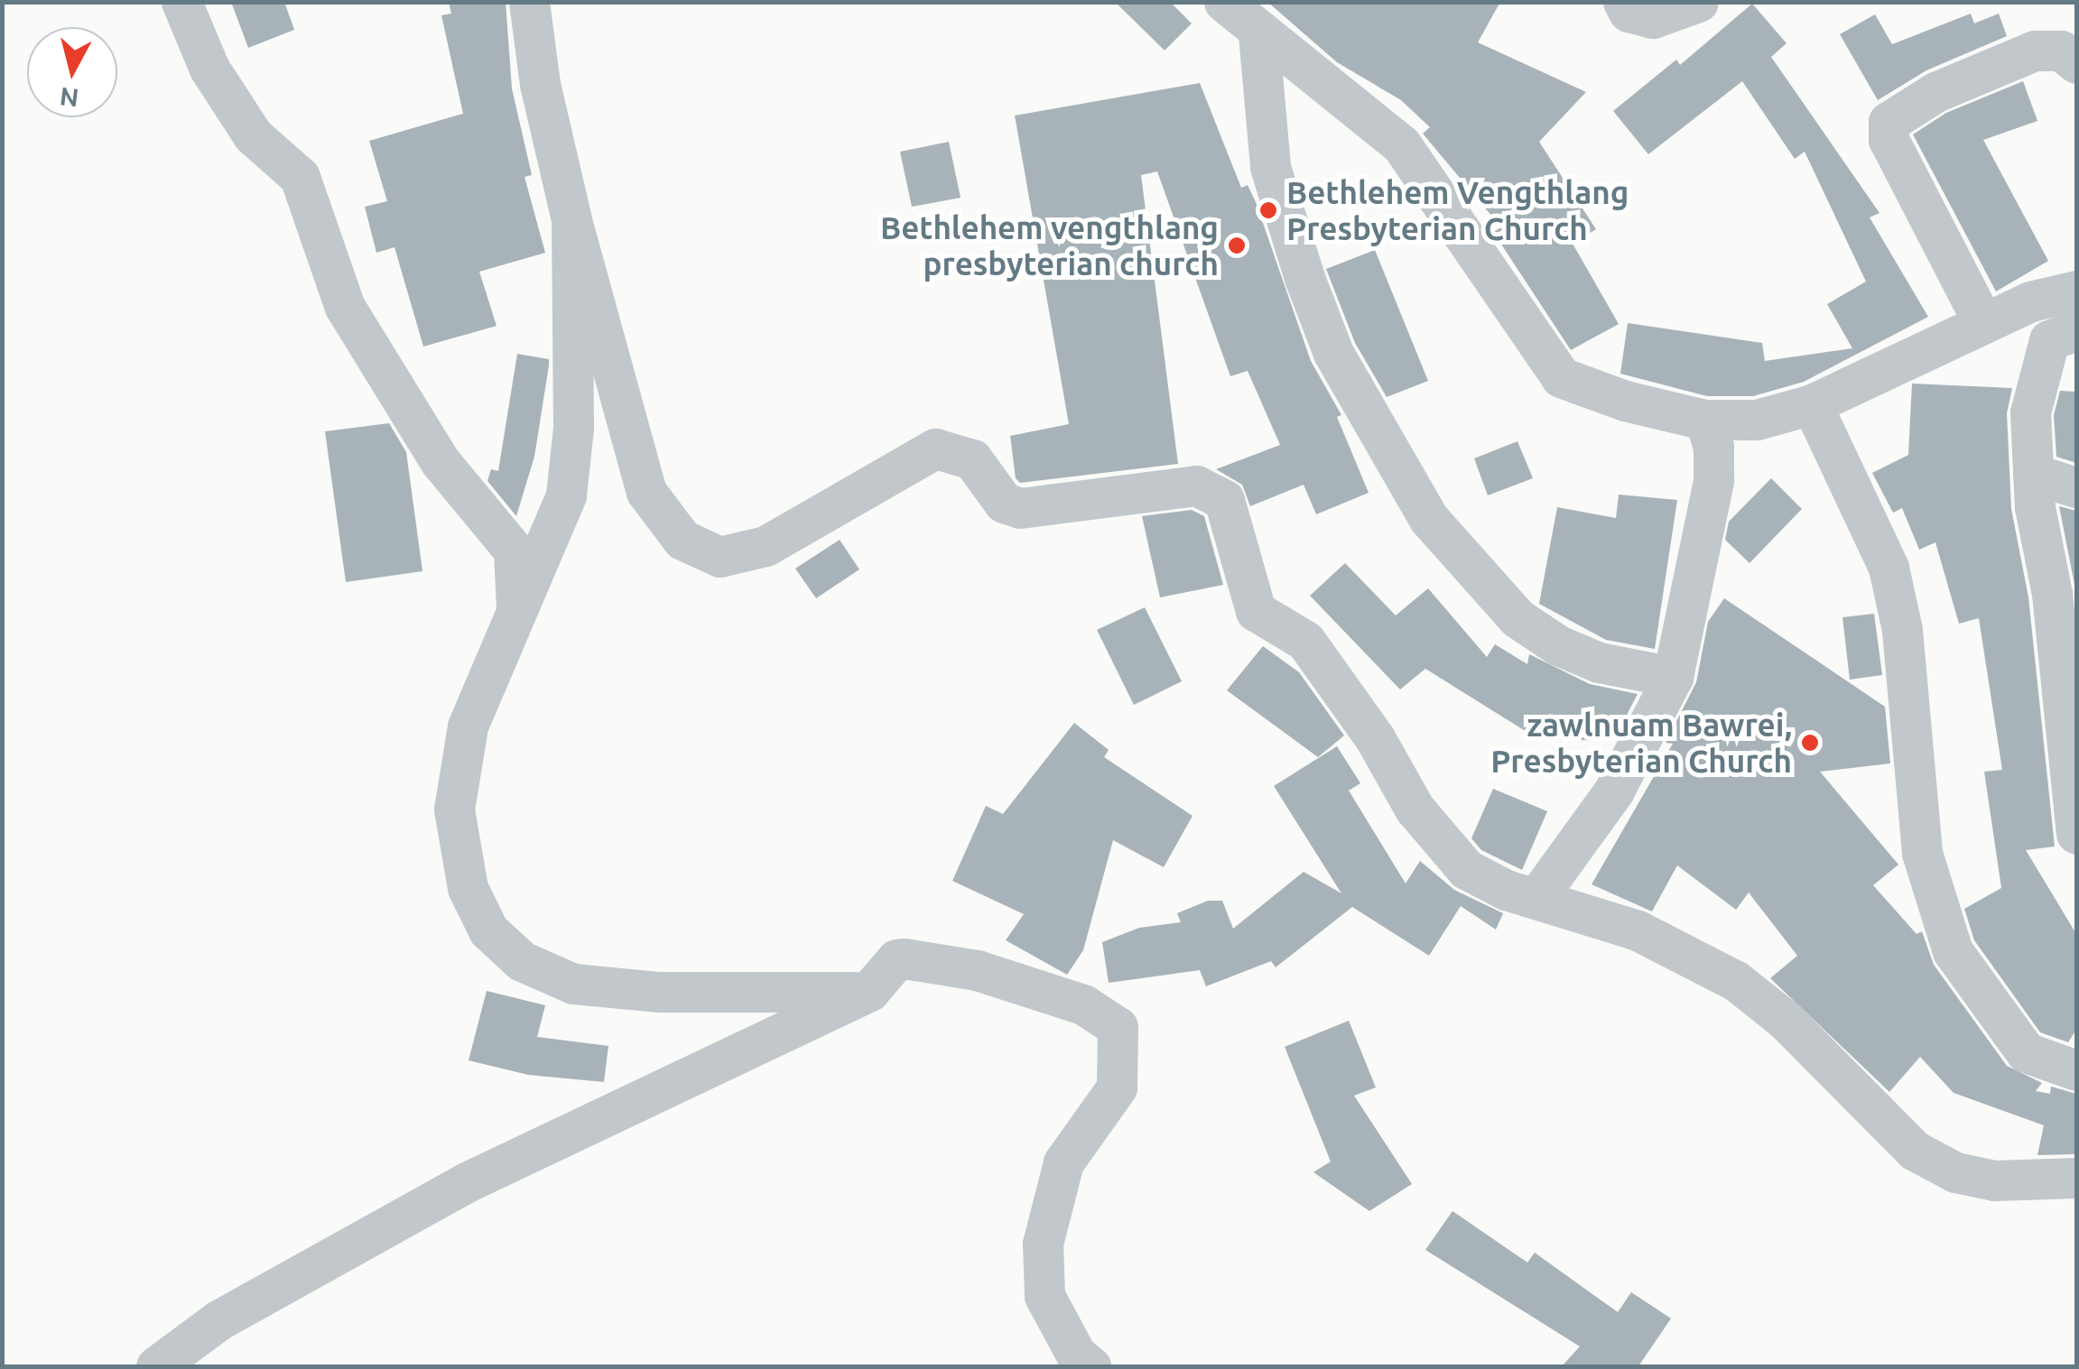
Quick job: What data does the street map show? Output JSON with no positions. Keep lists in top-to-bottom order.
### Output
{
  "places": ["Bethlehem Vengthlang Presbyterian Church", "Bethlehem vengthlang presbyterian church", "zawlnuam Bawrei, Presbyterian Church"],
  "north": "bottom"
}
